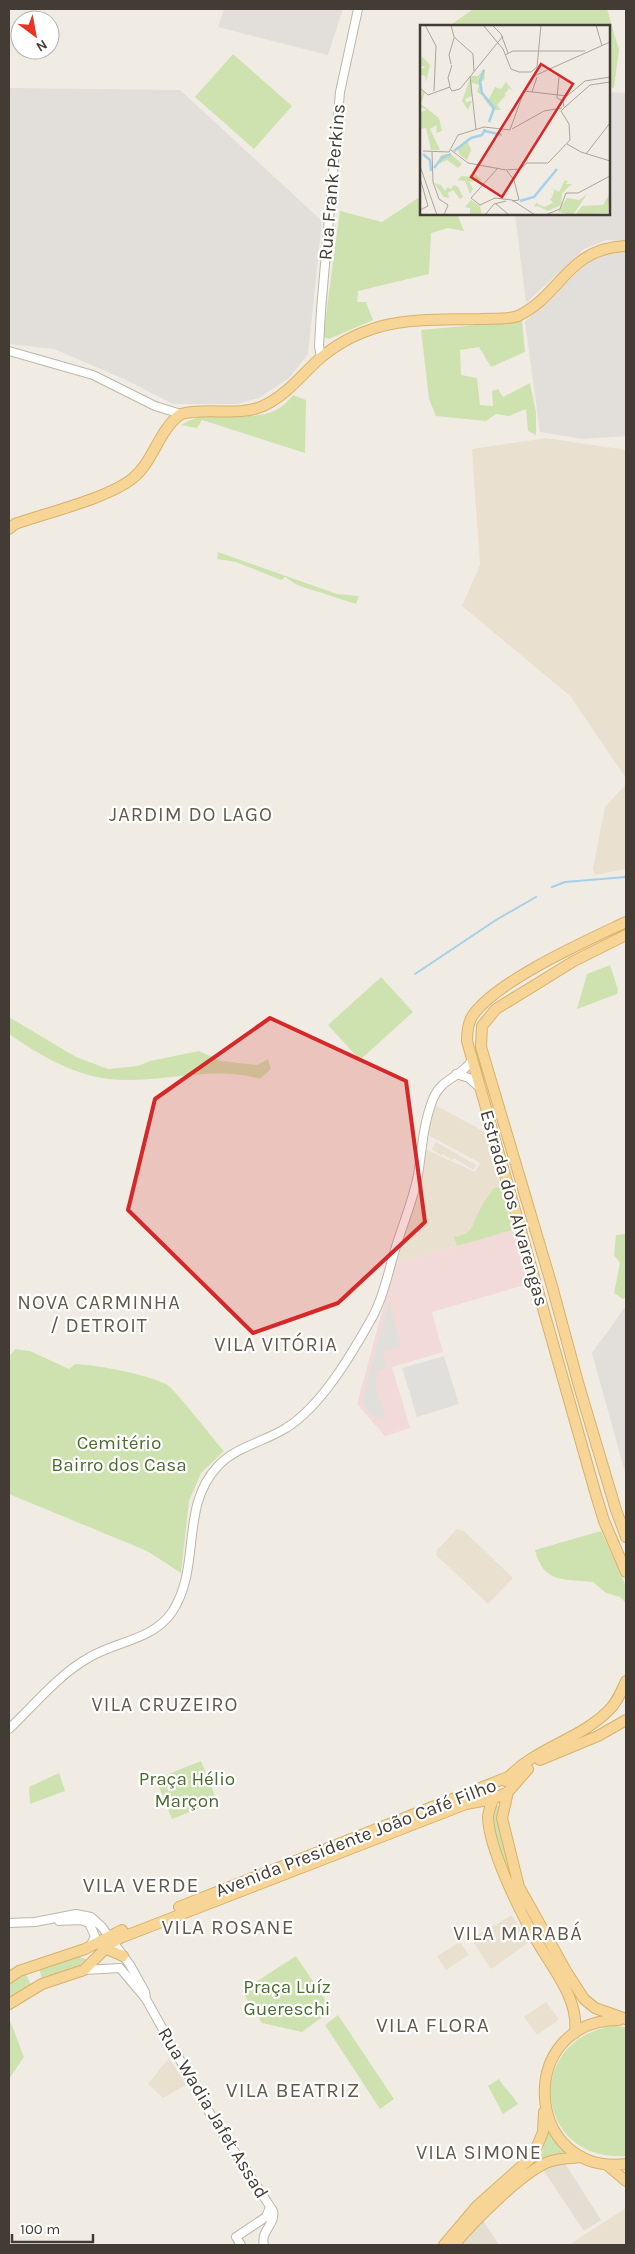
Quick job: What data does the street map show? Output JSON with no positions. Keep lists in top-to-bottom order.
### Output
{
  "streets": {
    "main road": ["Estrada dos Alvarengas", "Avenida Presidente João Café Filho"],
    "street": ["Rua Frank Perkins", "Rua Wadia Jafet Assad"]
  },
  "crossings": [
    ["Avenida Presidente João Café Filho", "Rua Wadia Jafet Assad"]
  ],
  "districts": [
    "JARDIM DO LAGO",
    "NOVA CARMINHA / DETROIT",
    "VILA VITÓRIA",
    "VILA CRUZEIRO",
    "VILA VERDE",
    "VILA ROSANE",
    "VILA MARABÁ",
    "VILA FLORA",
    "VILA BEATRIZ",
    "VILA SIMONE"
  ],
  "parks": ["Cemitério Bairro dos Casa", "Praça Hélio Marçon", "Praça Luíz Guereschi"],
  "scale_bar": "100 m",
  "north": "bottom right"
}
